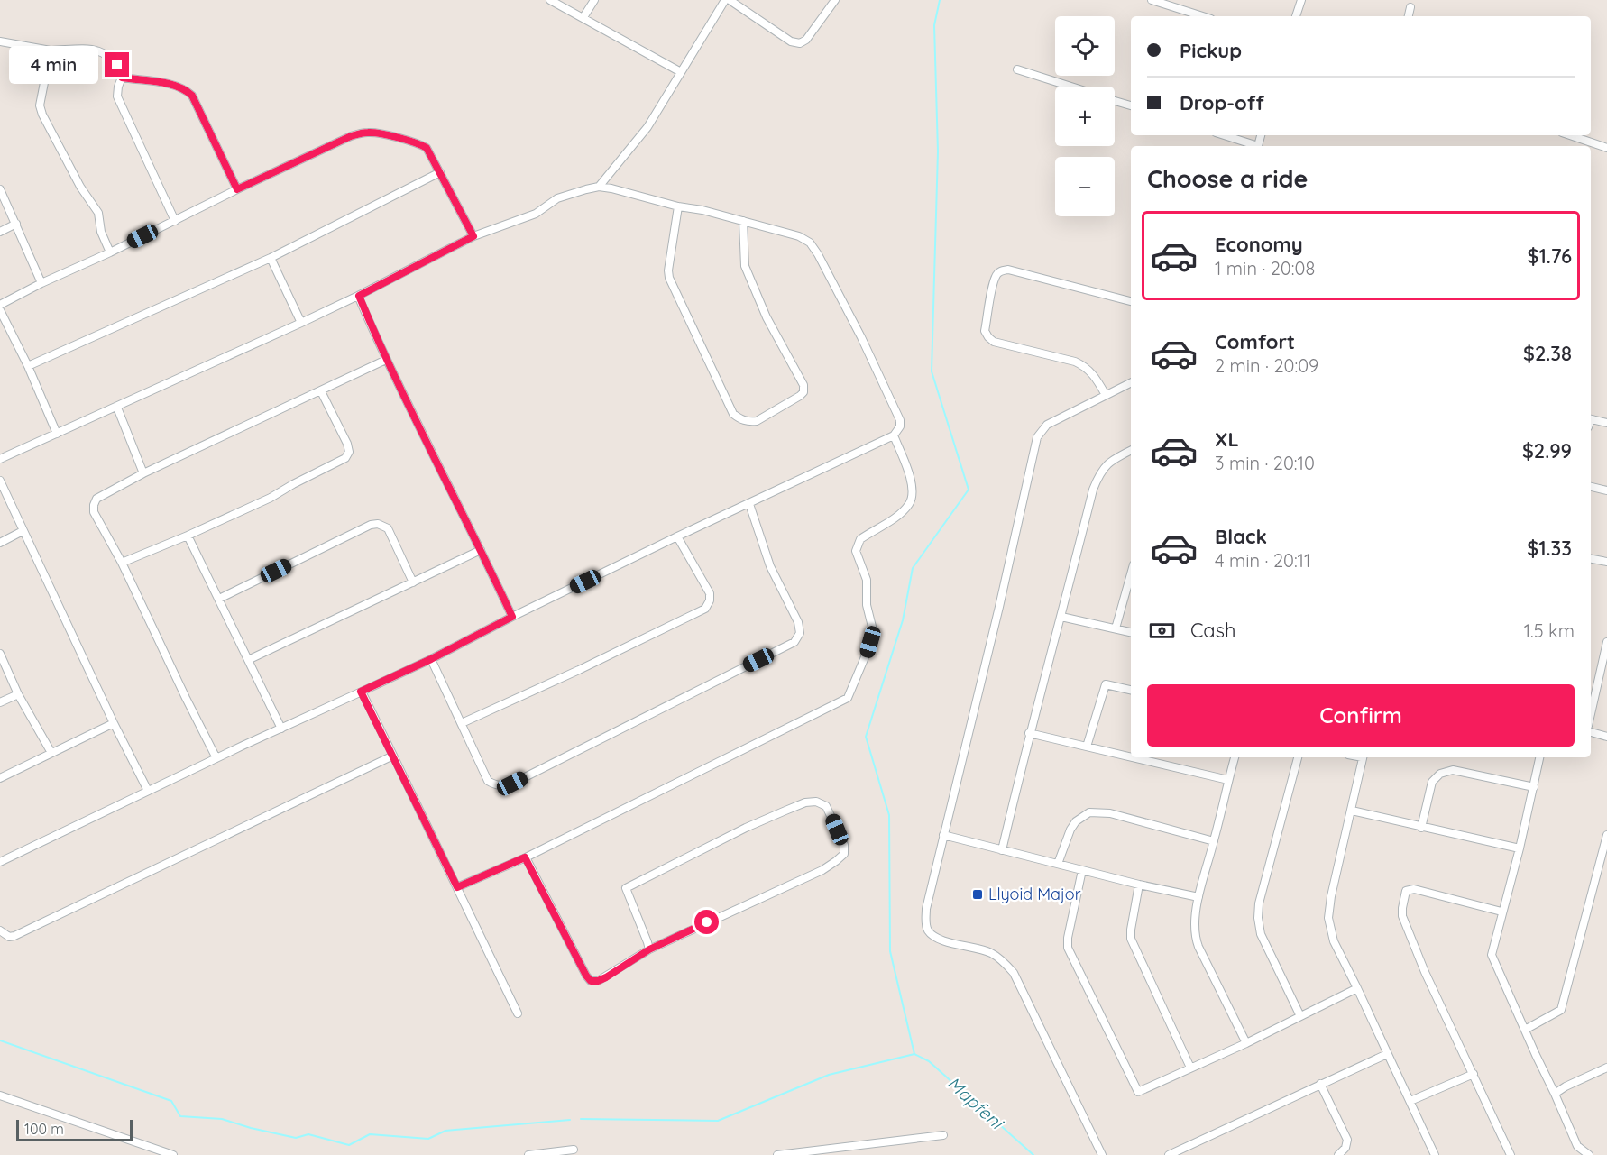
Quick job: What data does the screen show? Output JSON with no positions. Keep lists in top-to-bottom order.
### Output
{
  "water": ["Mapfeni"],
  "places": {
    "transit": ["Llyoid Major"]
  },
  "scale_bar": "100 m",
  "page": {
    "map_buttons": ["+", "−"],
    "banner": ["Pickup", "Drop-off"],
    "bubble": "4 min",
    "heading": "Choose a ride",
    "list": [
      {
        "name": "Economy",
        "note": "1 min · 20:08",
        "value": "$1.76"
      },
      {
        "name": "Comfort",
        "note": "2 min · 20:09",
        "value": "$2.38"
      },
      {
        "name": "XL",
        "note": "3 min · 20:10",
        "value": "$2.99"
      },
      {
        "name": "Black",
        "note": "4 min · 20:11",
        "value": "$1.33"
      }
    ],
    "pay": ["Cash", "1.5 km"],
    "buttons": "Confirm",
    "scale": "100 m"
  }
}
